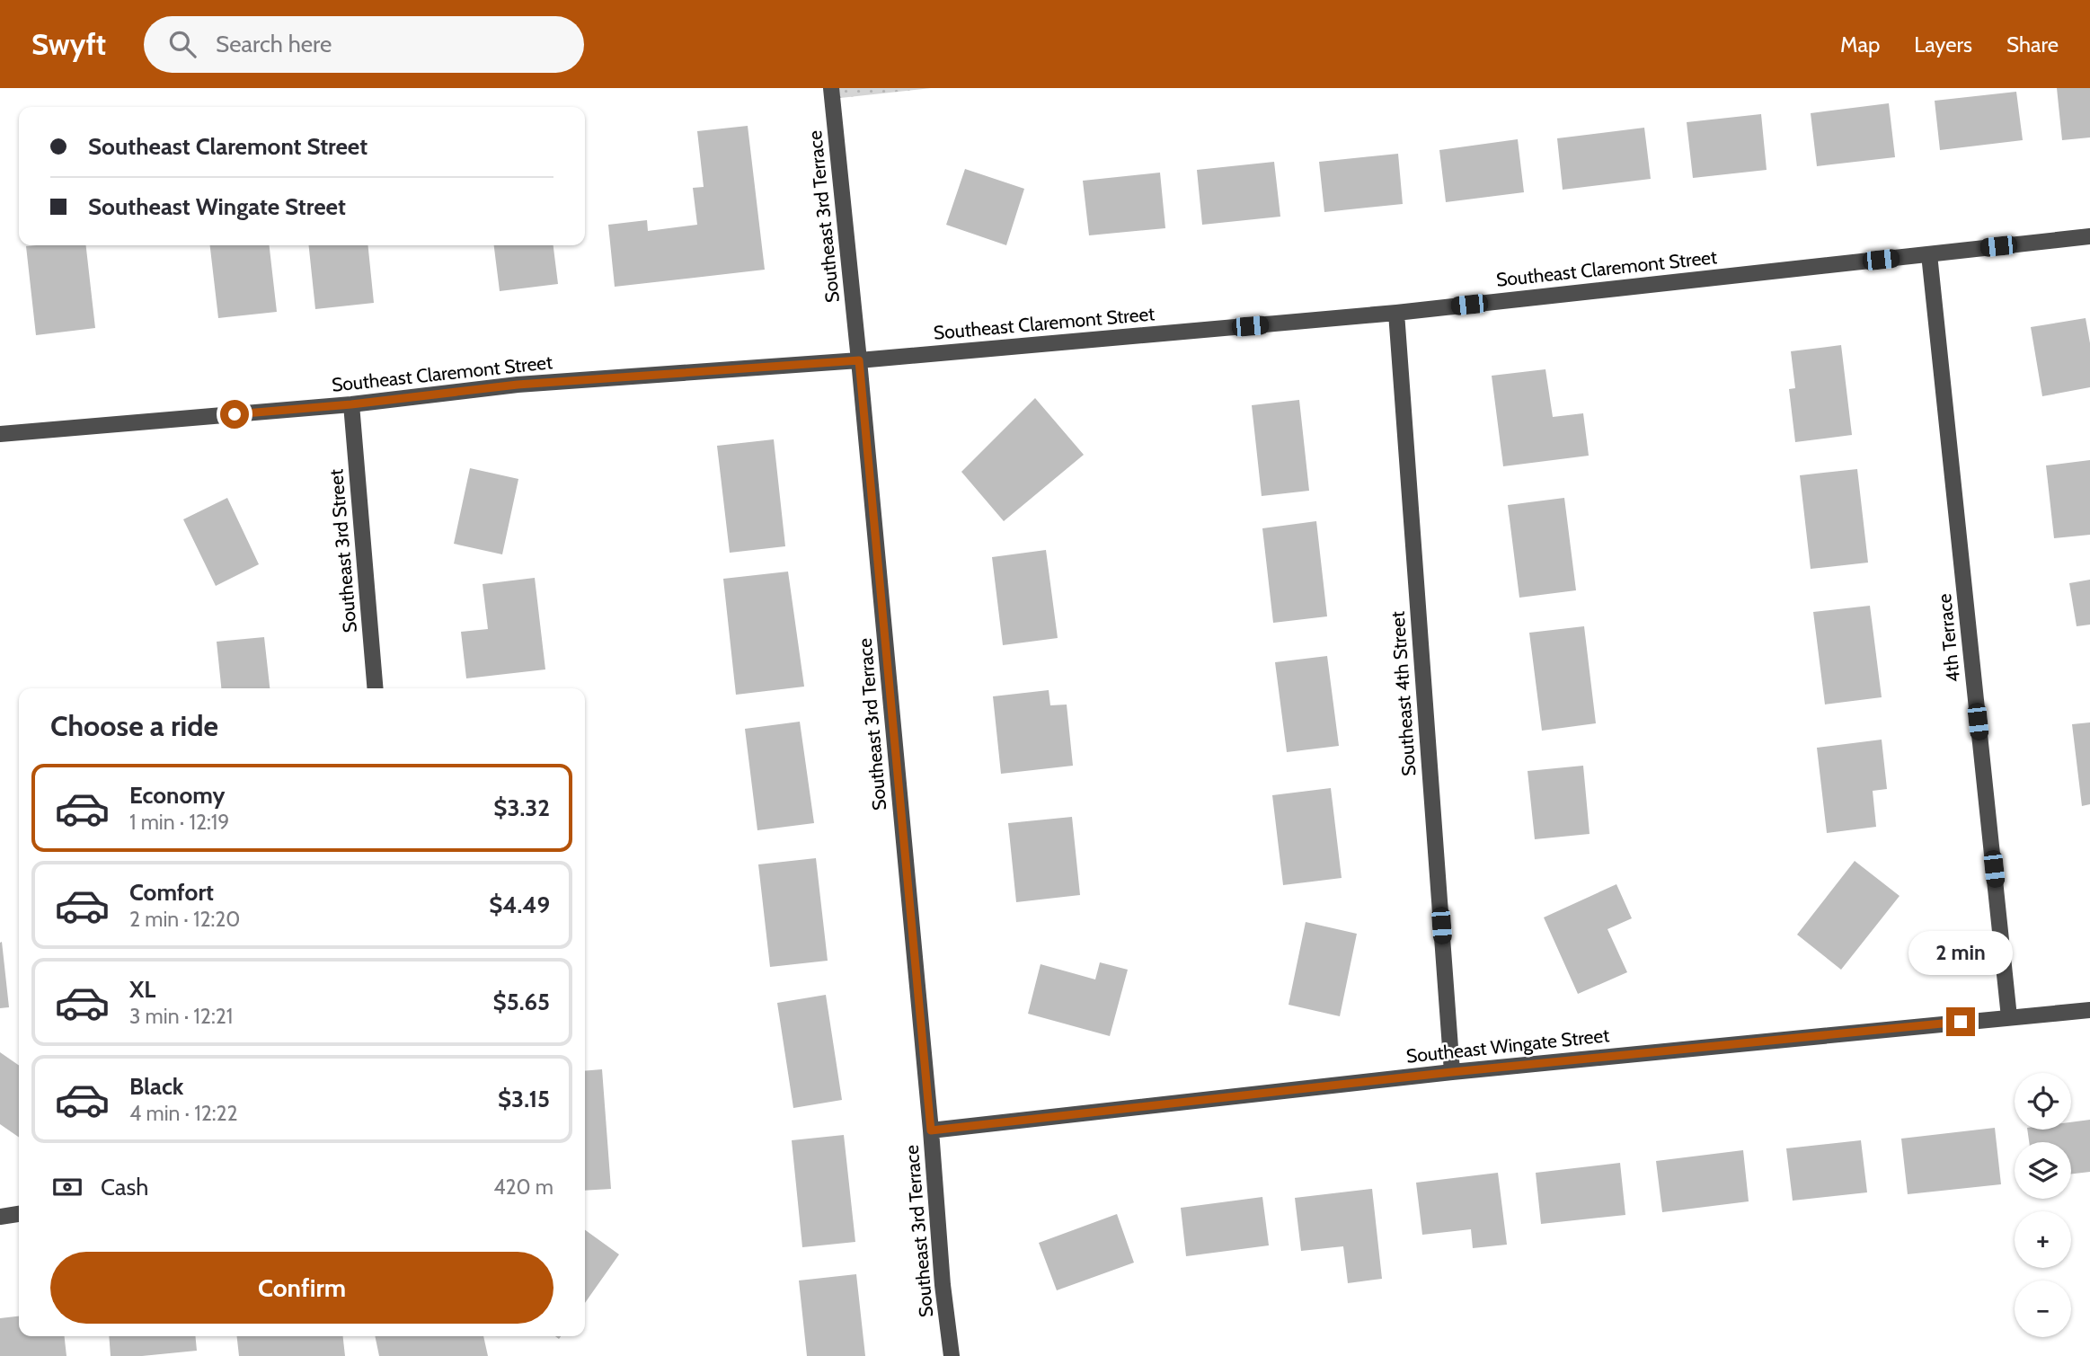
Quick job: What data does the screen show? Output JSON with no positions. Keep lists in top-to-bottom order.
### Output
{
  "streets": {
    "street": [
      "Southeast 3rd Terrace",
      "Southeast Claremont Street",
      "Southeast 3rd Street",
      "4th Terrace",
      "Southeast 4th Street",
      "Southeast Wingate Street"
    ]
  },
  "crossings": [
    ["Southeast 3rd Terrace", "Southeast Claremont Street"],
    ["Southeast 3rd Terrace", "Southeast Wingate Street"],
    ["Southeast Claremont Street", "Southeast 3rd Street"],
    ["Southeast Claremont Street", "4th Terrace"],
    ["Southeast Claremont Street", "Southeast 4th Street"],
    ["4th Terrace", "Southeast Wingate Street"],
    ["Southeast 4th Street", "Southeast Wingate Street"]
  ],
  "page": {
    "header": "Swyft",
    "search": "Search here",
    "nav": ["Map", "Layers", "Share"],
    "banner": ["Southeast Claremont Street", "Southeast Wingate Street"],
    "heading": "Choose a ride",
    "list": [
      {
        "name": "Economy",
        "note": "1 min · 12:19",
        "value": "$3.32"
      },
      {
        "name": "Comfort",
        "note": "2 min · 12:20",
        "value": "$4.49"
      },
      {
        "name": "XL",
        "note": "3 min · 12:21",
        "value": "$5.65"
      },
      {
        "name": "Black",
        "note": "4 min · 12:22",
        "value": "$3.15"
      }
    ],
    "bubble": "2 min",
    "map_buttons": ["+", "−"],
    "pay": ["Cash", "420 m"],
    "buttons": "Confirm"
  }
}
